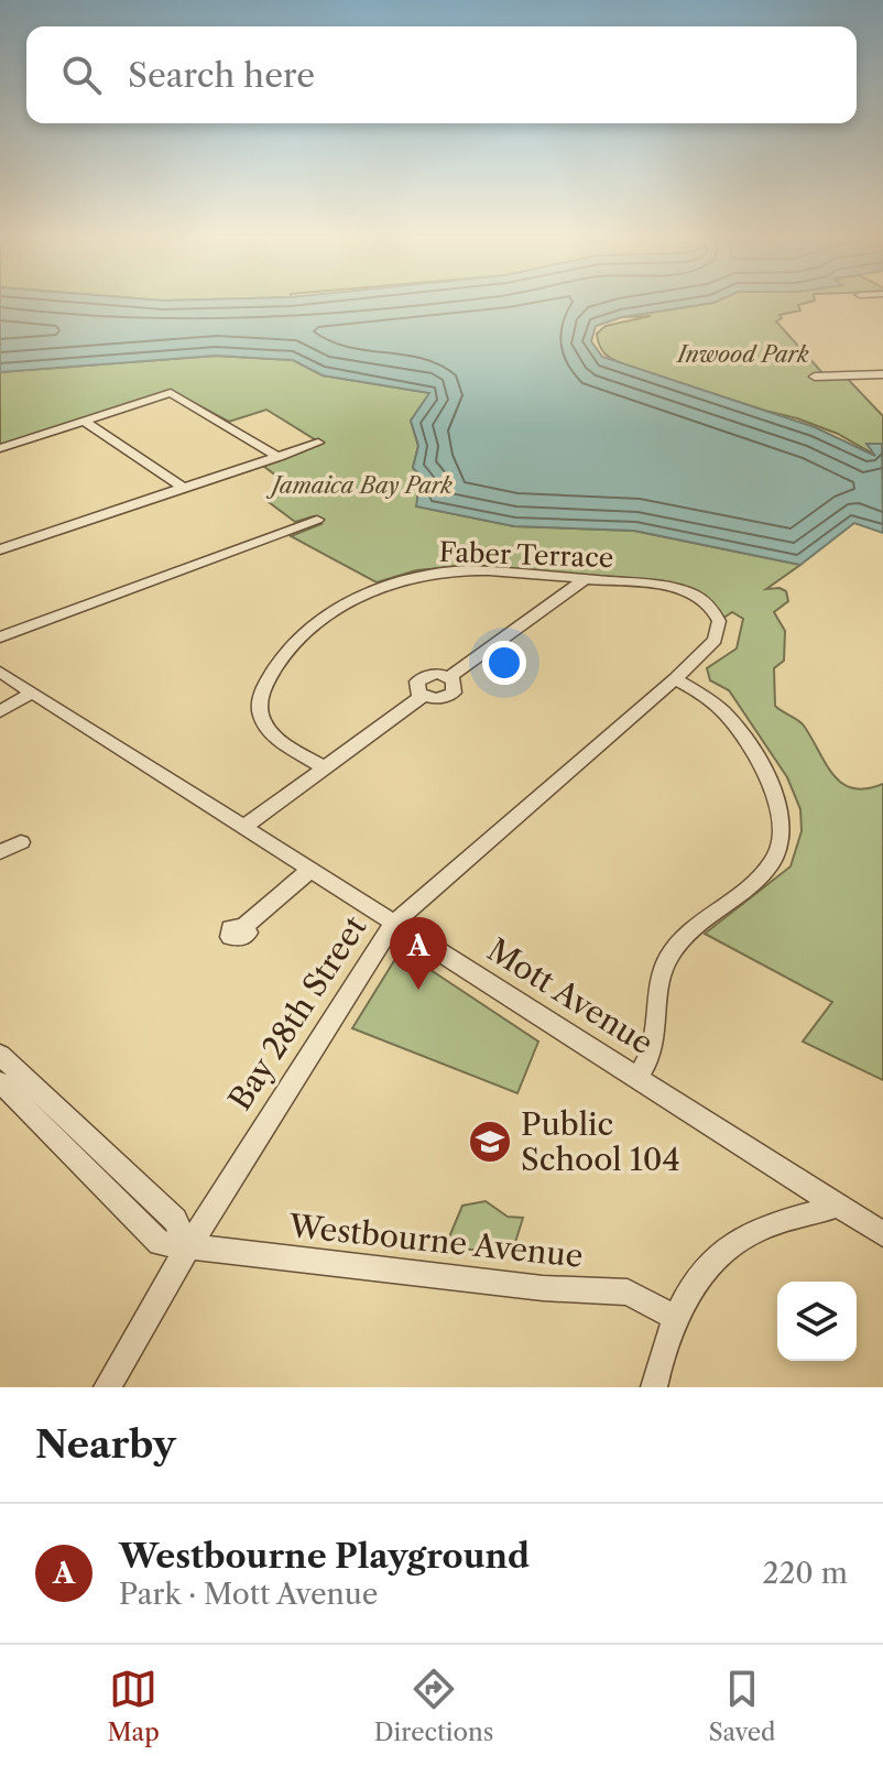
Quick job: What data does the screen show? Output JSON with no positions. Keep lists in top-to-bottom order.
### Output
{
  "streets": {
    "street": [
      "Faber Terrace",
      "Mott Avenue",
      "Bay 28th Street",
      "Westbourne Avenue"
    ]
  },
  "crossings": [
    ["Faber Terrace", "Bay 28th Street"],
    ["Mott Avenue", "Bay 28th Street"],
    ["Bay 28th Street", "Westbourne Avenue"]
  ],
  "parks": ["Inwood Park", "Jamaica Bay Park"],
  "places": {
    "school or university": ["Public School 104"]
  },
  "page": {
    "search": "Search here",
    "pins": "A",
    "heading": "Nearby",
    "list": [
      {
        "mark": "A",
        "name": "Westbourne Playground",
        "note": "Park · Mott Avenue",
        "value": "220 m"
      }
    ],
    "nav": ["Map", "Directions", "Saved"]
  }
}
